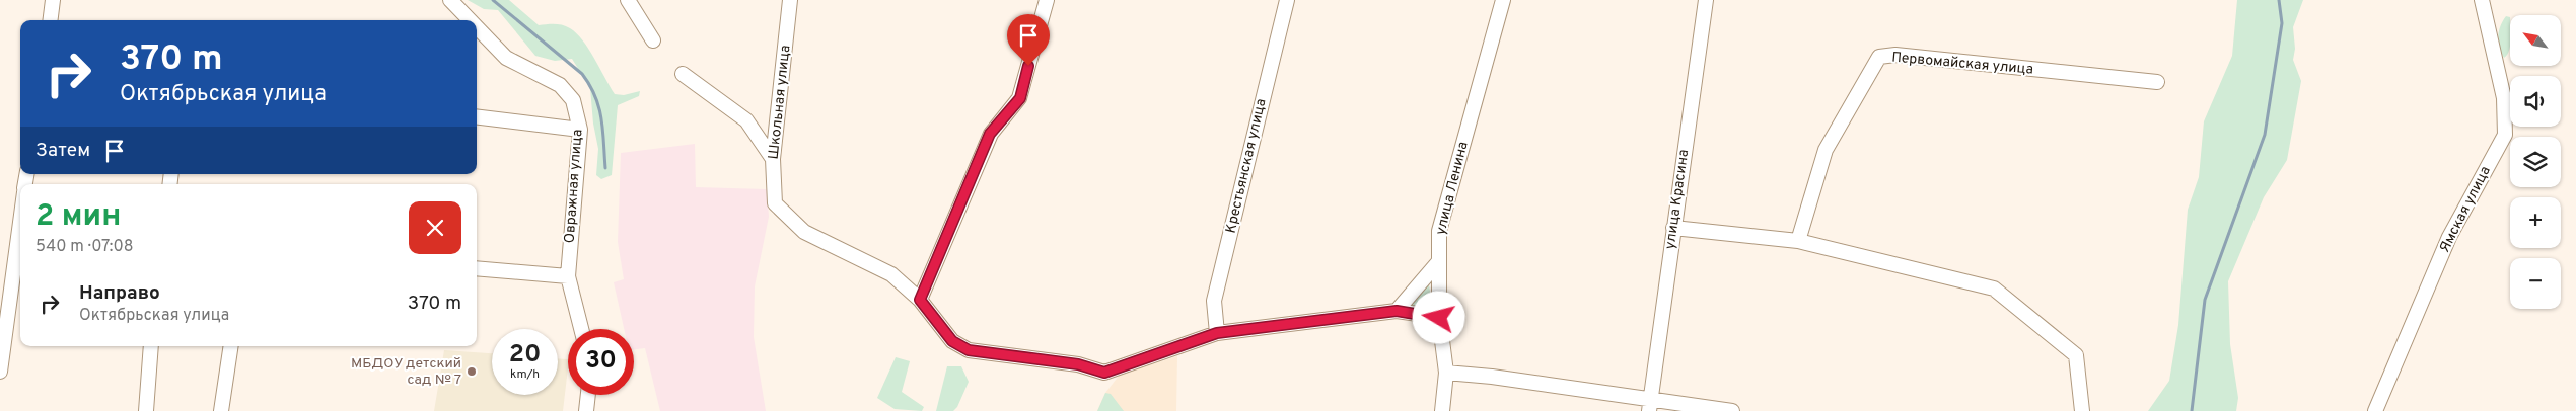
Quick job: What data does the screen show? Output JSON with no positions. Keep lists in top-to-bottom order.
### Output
{
  "streets": {
    "street": [
      "Первомайская улица",
      "Школьная улица",
      "Крестьянская улица",
      "Овражная улица",
      "улица Ленина",
      "улица Красина",
      "Ямская улица"
    ]
  },
  "places": ["МБДОУ детский сад № 7"],
  "north": "top left",
  "page": {
    "map_buttons": ["+", "−"],
    "turn": ["370 m", "Октябрьская улица"],
    "then": "Затем",
    "heading": ["2 мин", "540 m · 07:08"],
    "list": [
      {
        "name": "Направо",
        "note": "Октябрьская улица",
        "value": "370 m"
      }
    ],
    "speed": "20 km/h",
    "limit": "30"
  }
}
